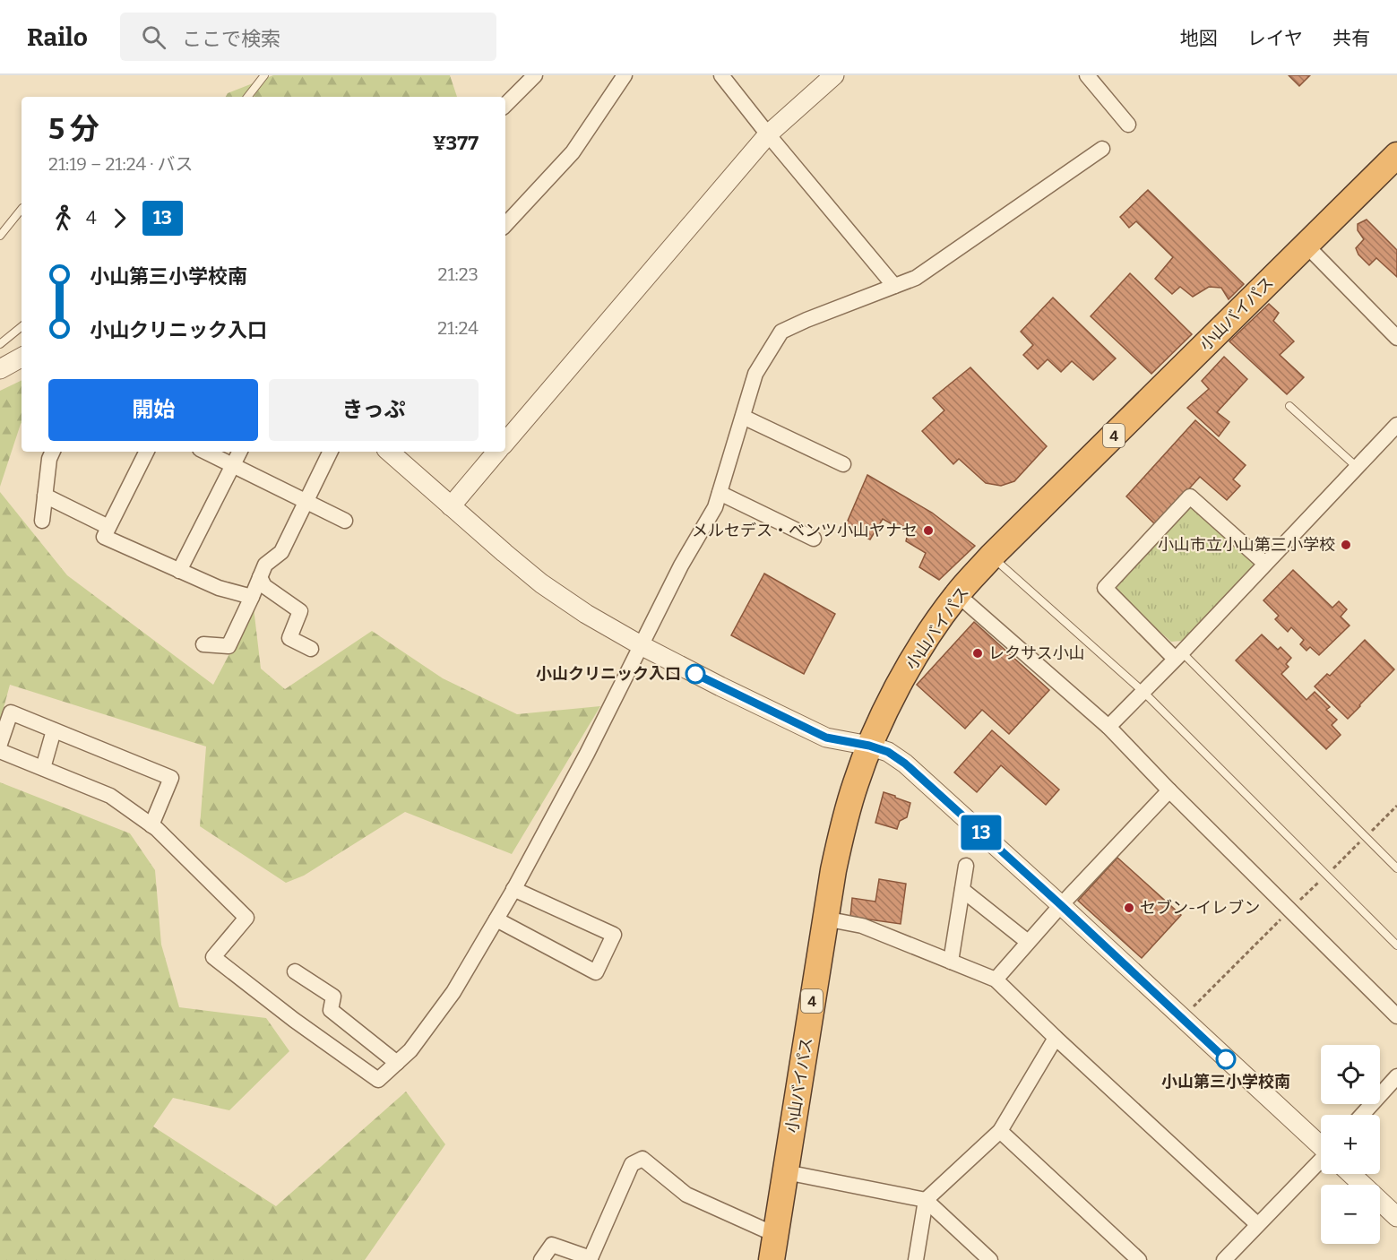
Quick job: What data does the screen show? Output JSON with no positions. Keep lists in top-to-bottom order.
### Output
{
  "streets": {
    "highway": ["小山バイパス", "4"]
  },
  "places": [
    "メルセデス・ベンツ小山ヤナセ",
    "小山市立小山第三小学校",
    "レクサス小山",
    "小山クリニック入口",
    "セブン-イレブン",
    "小山第三小学校南"
  ],
  "lines": ["bus line 13"],
  "page": {
    "header": "Railo",
    "search": "ここで検索",
    "nav": ["地図", "レイヤ", "共有"],
    "on_map": "13",
    "heading": ["5 分", "21:19 – 21:24 · バス", "¥377"],
    "legs": ["4", "13"],
    "list": [
      {
        "name": "小山第三小学校南",
        "value": "21:23"
      },
      {
        "name": "小山クリニック入口",
        "value": "21:24"
      }
    ],
    "buttons": ["開始", "きっぷ"],
    "map_buttons": ["+", "−"]
  }
}
